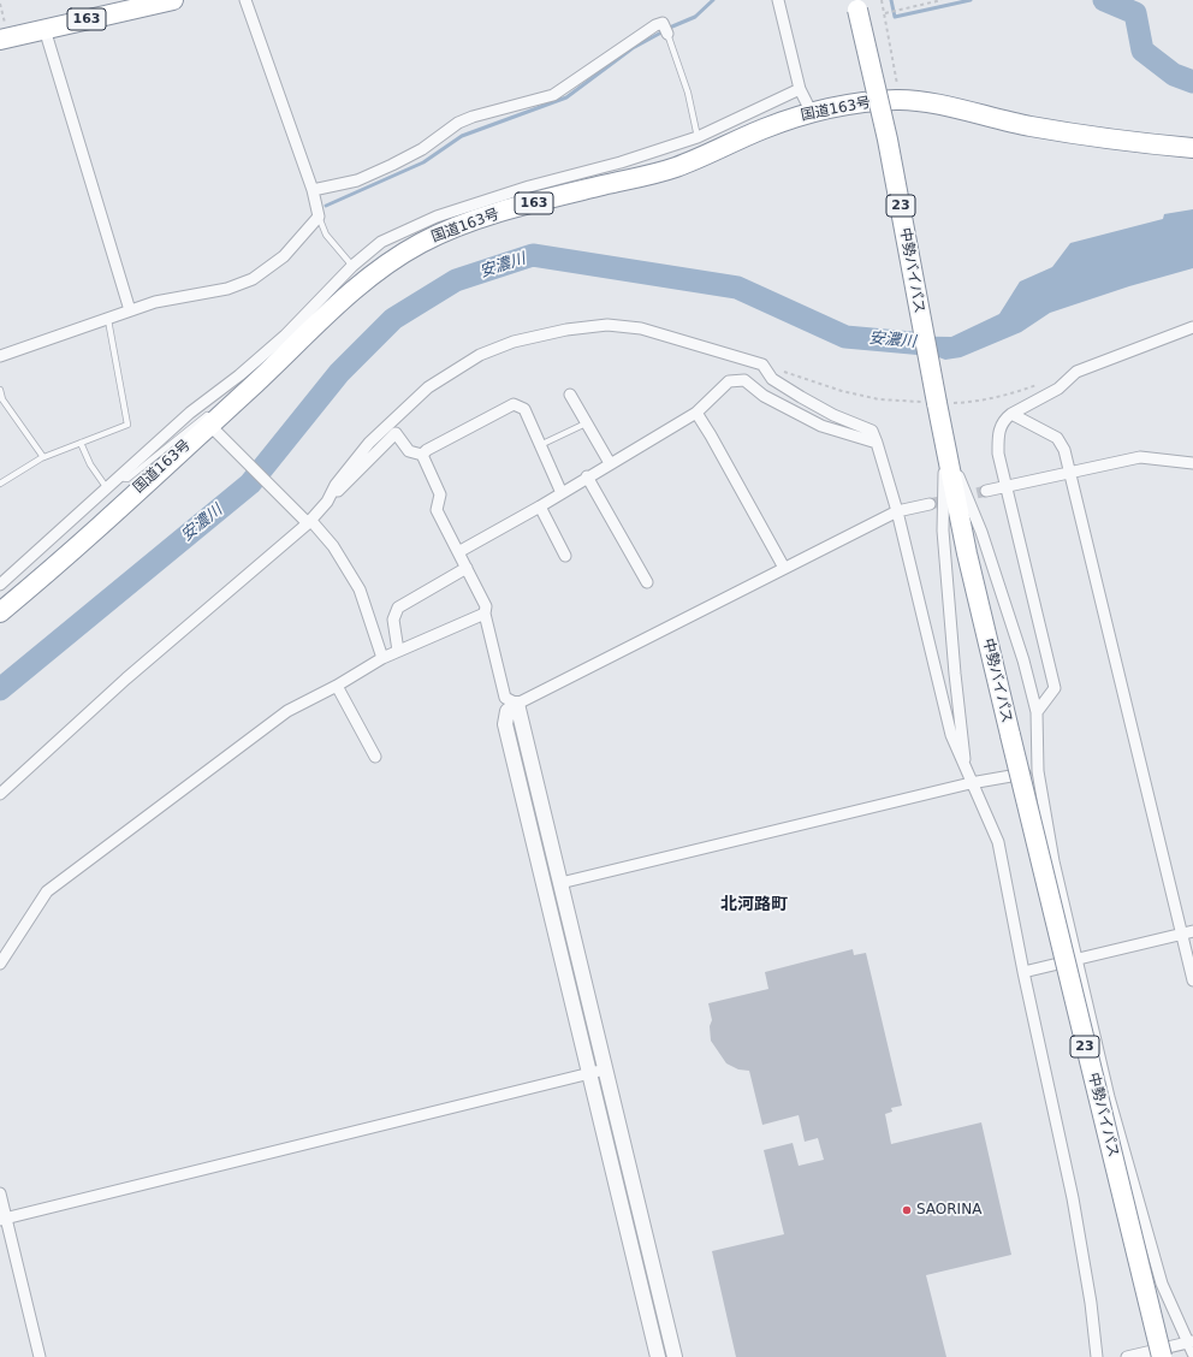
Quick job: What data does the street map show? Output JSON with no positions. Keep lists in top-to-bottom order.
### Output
{
  "streets": {
    "highway": [
      "163",
      "国道163号",
      "23",
      "中勢バイパス"
    ]
  },
  "districts": ["北河路町"],
  "water": ["安濃川"],
  "places": ["SAORINA"]
}
